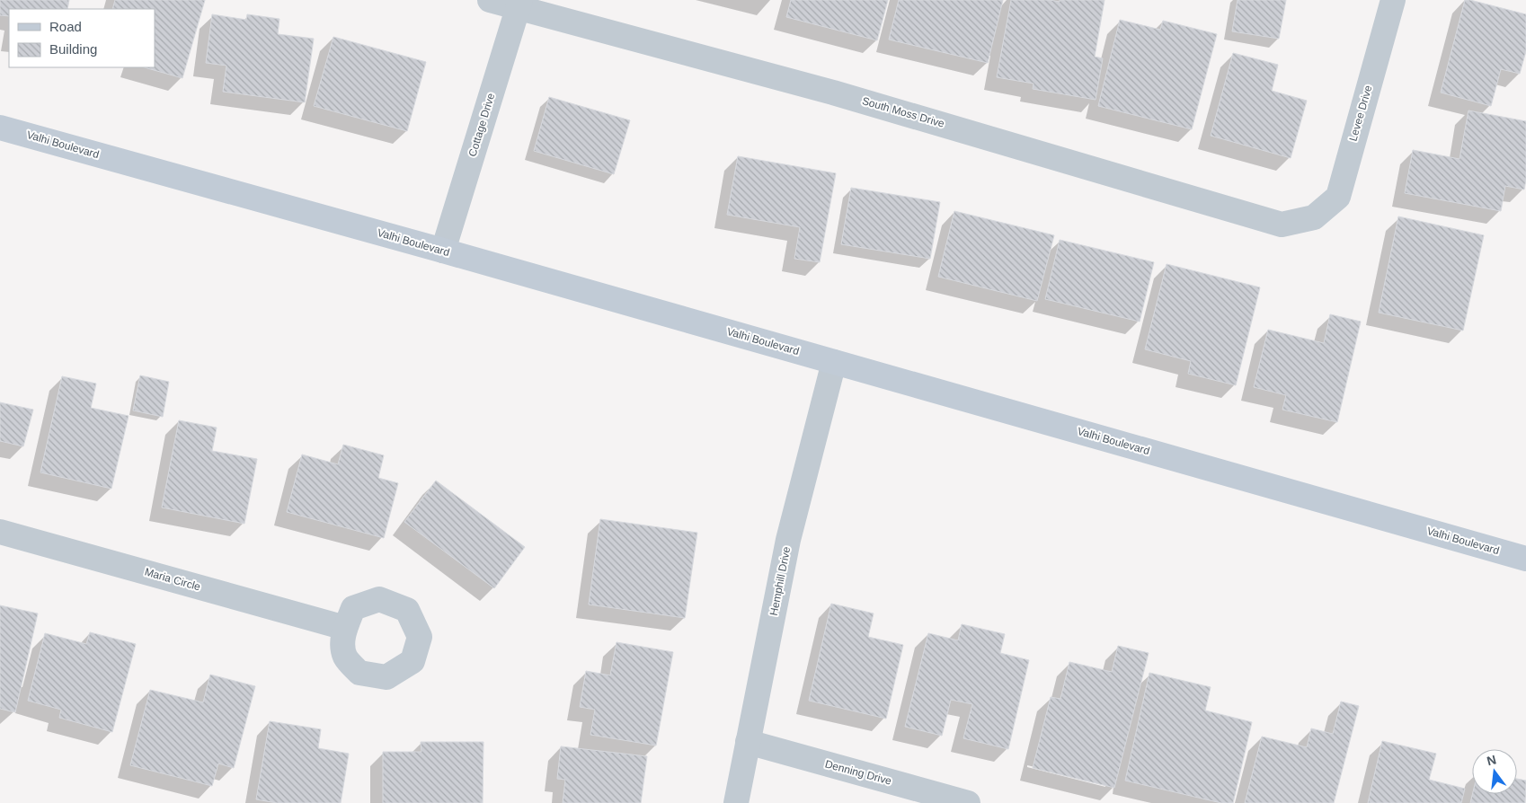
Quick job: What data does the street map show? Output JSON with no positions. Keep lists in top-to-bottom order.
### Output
{
  "streets": {
    "street": [
      "South Moss Drive",
      "Levee Drive",
      "Cottage Drive",
      "Valhi Boulevard",
      "Maria Circle",
      "Hemphill Drive",
      "Denning Drive"
    ]
  },
  "crossings": [
    ["South Moss Drive", "Levee Drive"],
    ["South Moss Drive", "Cottage Drive"],
    ["Cottage Drive", "Valhi Boulevard"],
    ["Valhi Boulevard", "Hemphill Drive"],
    ["Hemphill Drive", "Denning Drive"]
  ],
  "legend": ["Road", "Building"],
  "north": "top"
}
